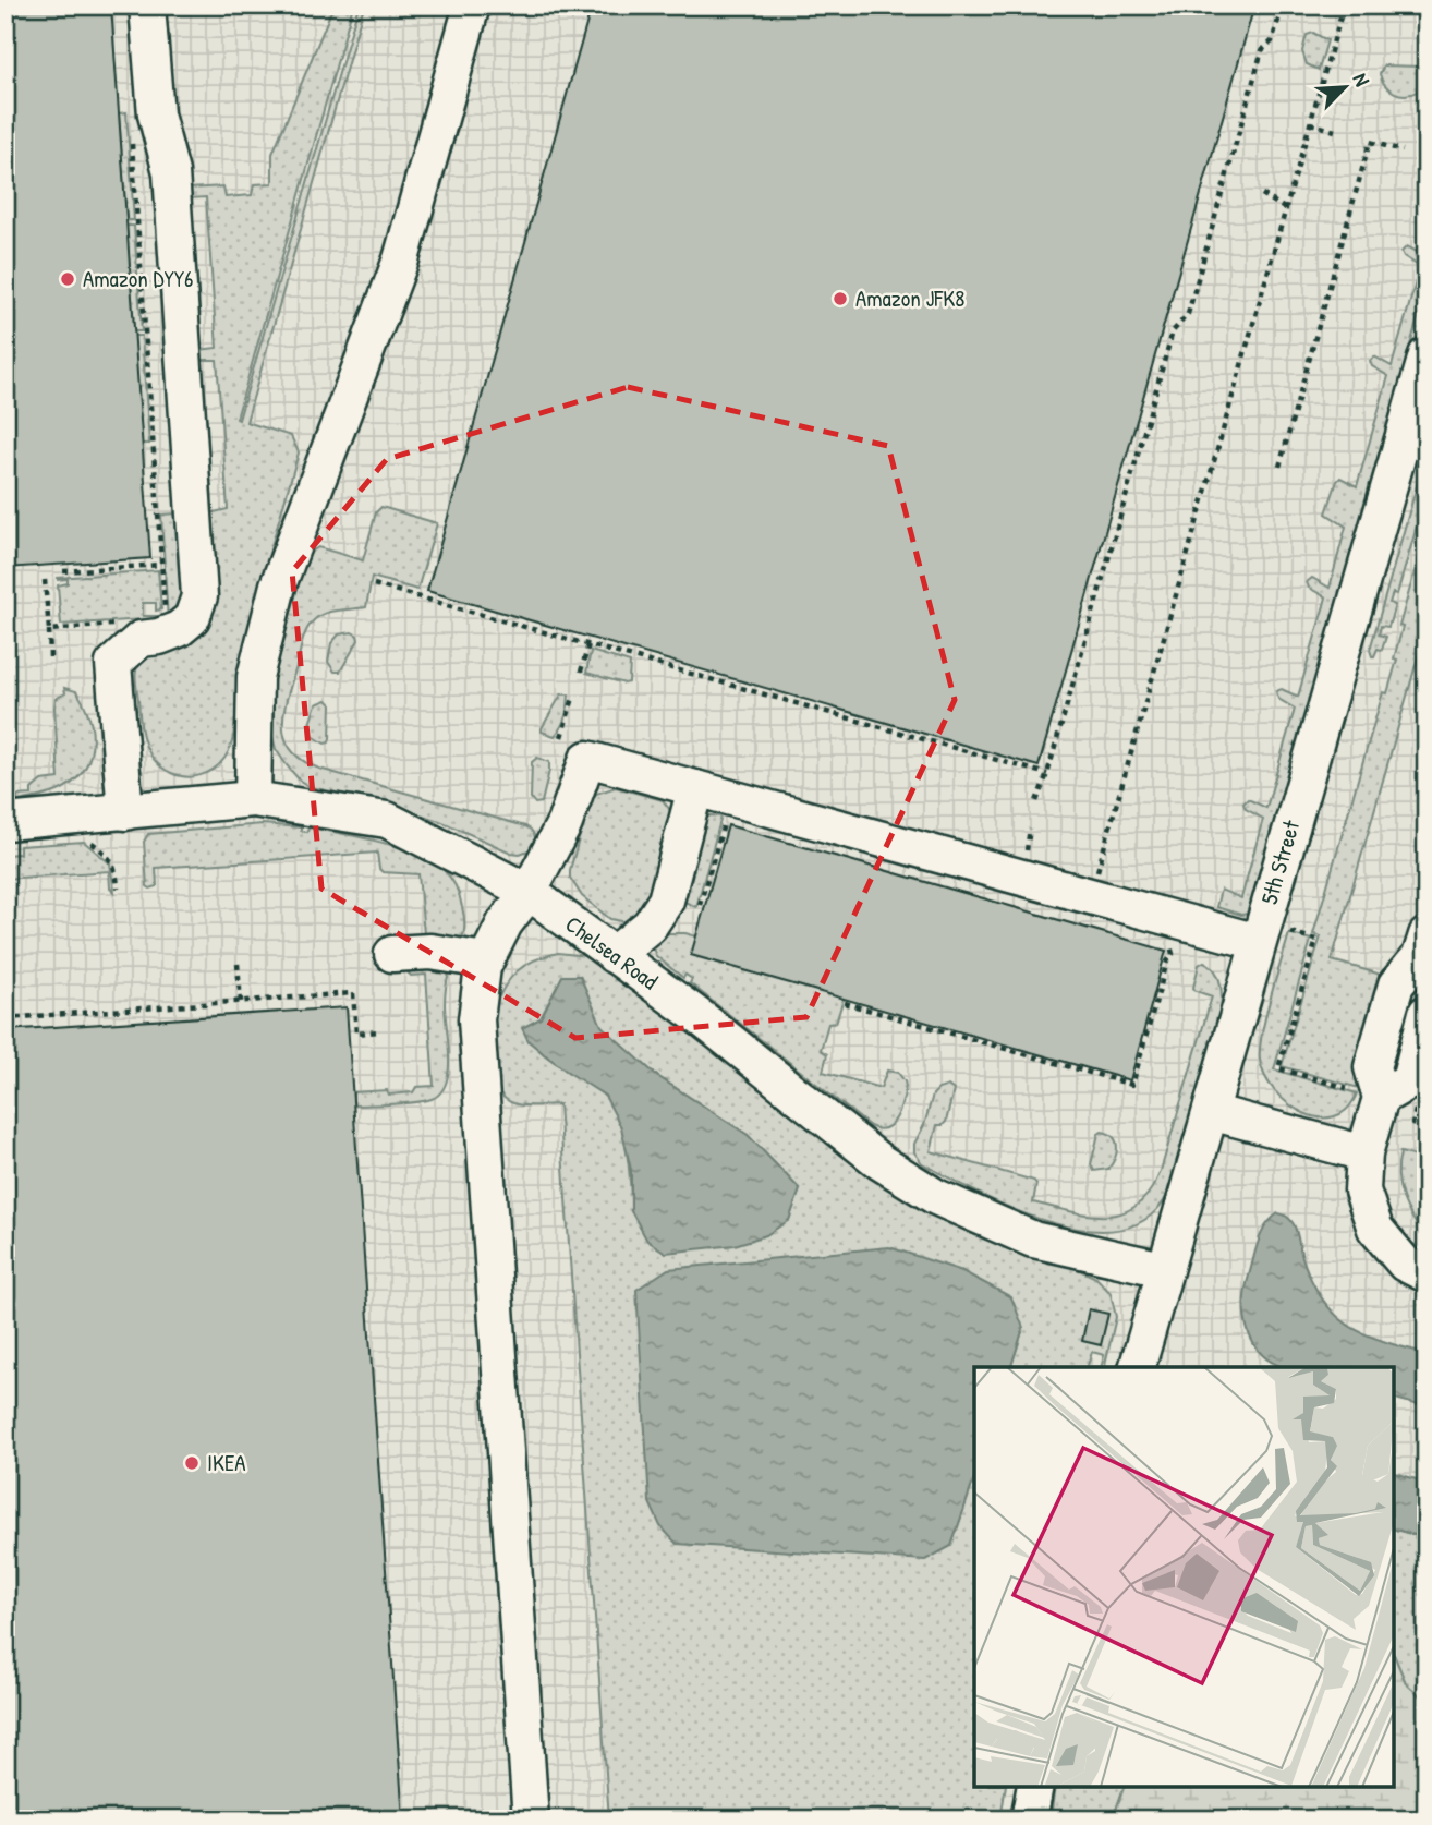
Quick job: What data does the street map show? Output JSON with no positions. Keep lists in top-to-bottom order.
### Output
{
  "streets": {
    "street": ["5th Street", "Chelsea Road"]
  },
  "crossings": [
    ["5th Street", "Chelsea Road"]
  ],
  "places": ["Amazon DYY6", "Amazon JFK8", "IKEA"],
  "north": "top right"
}
